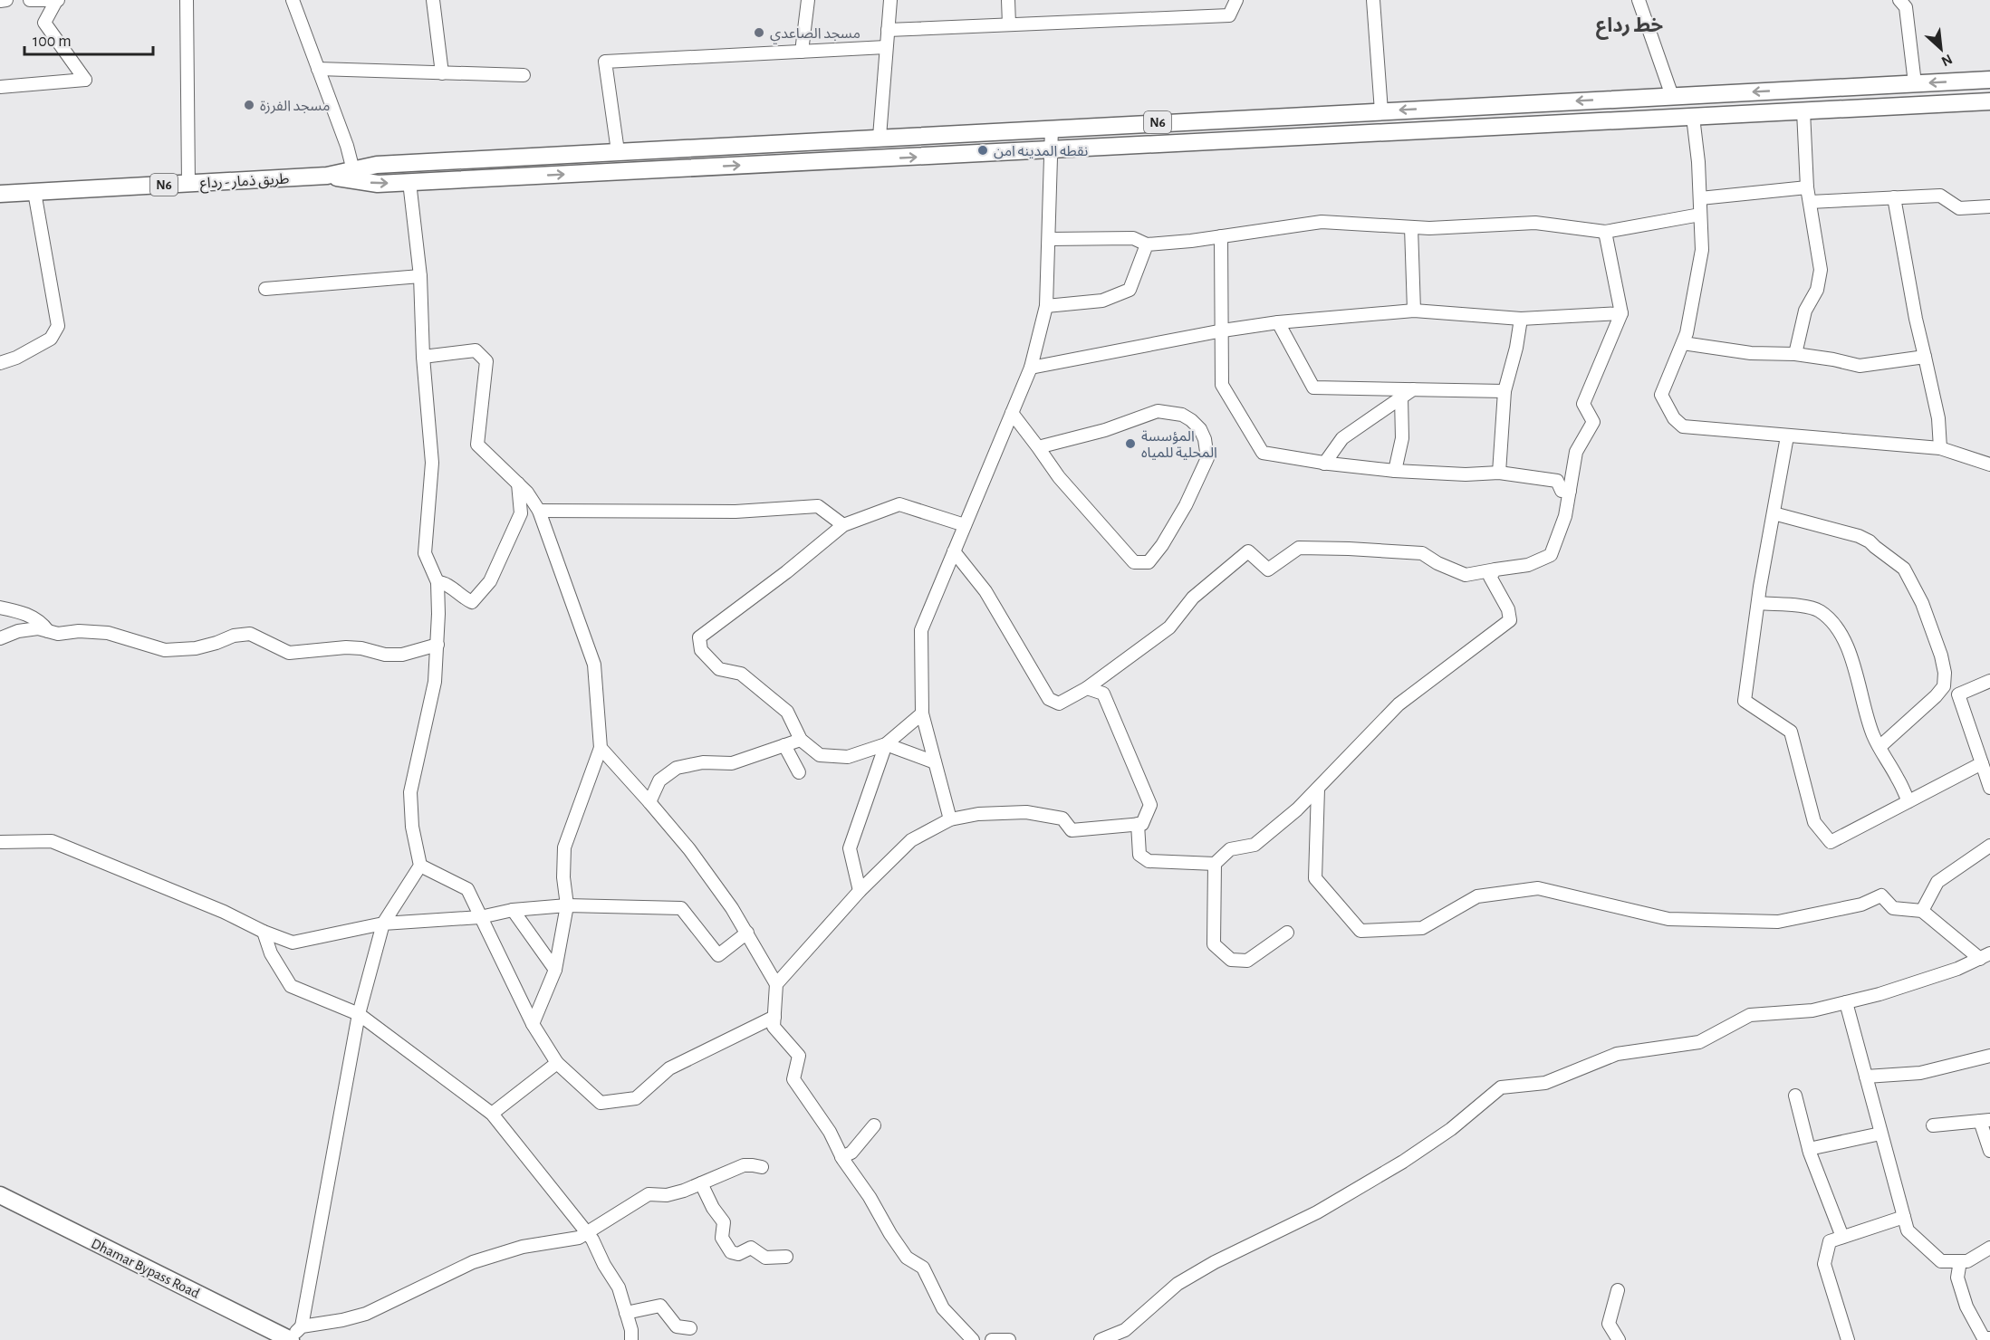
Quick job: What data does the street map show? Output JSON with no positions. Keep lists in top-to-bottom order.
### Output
{
  "streets": {
    "main road": ["N6", "طريق ذمار - رداع", "Dhamar Bypass Road"]
  },
  "crossings": [
    ["N6", "طريق ذمار - رداع"]
  ],
  "districts": ["خط رداع"],
  "places": [
    "مسجد الصاعدي",
    "مسجد الفرزة",
    "نقطه المدينه امن",
    "المؤسسة المحلية للمياه"
  ],
  "scale_bar": "100 m",
  "north": "bottom right"
}
